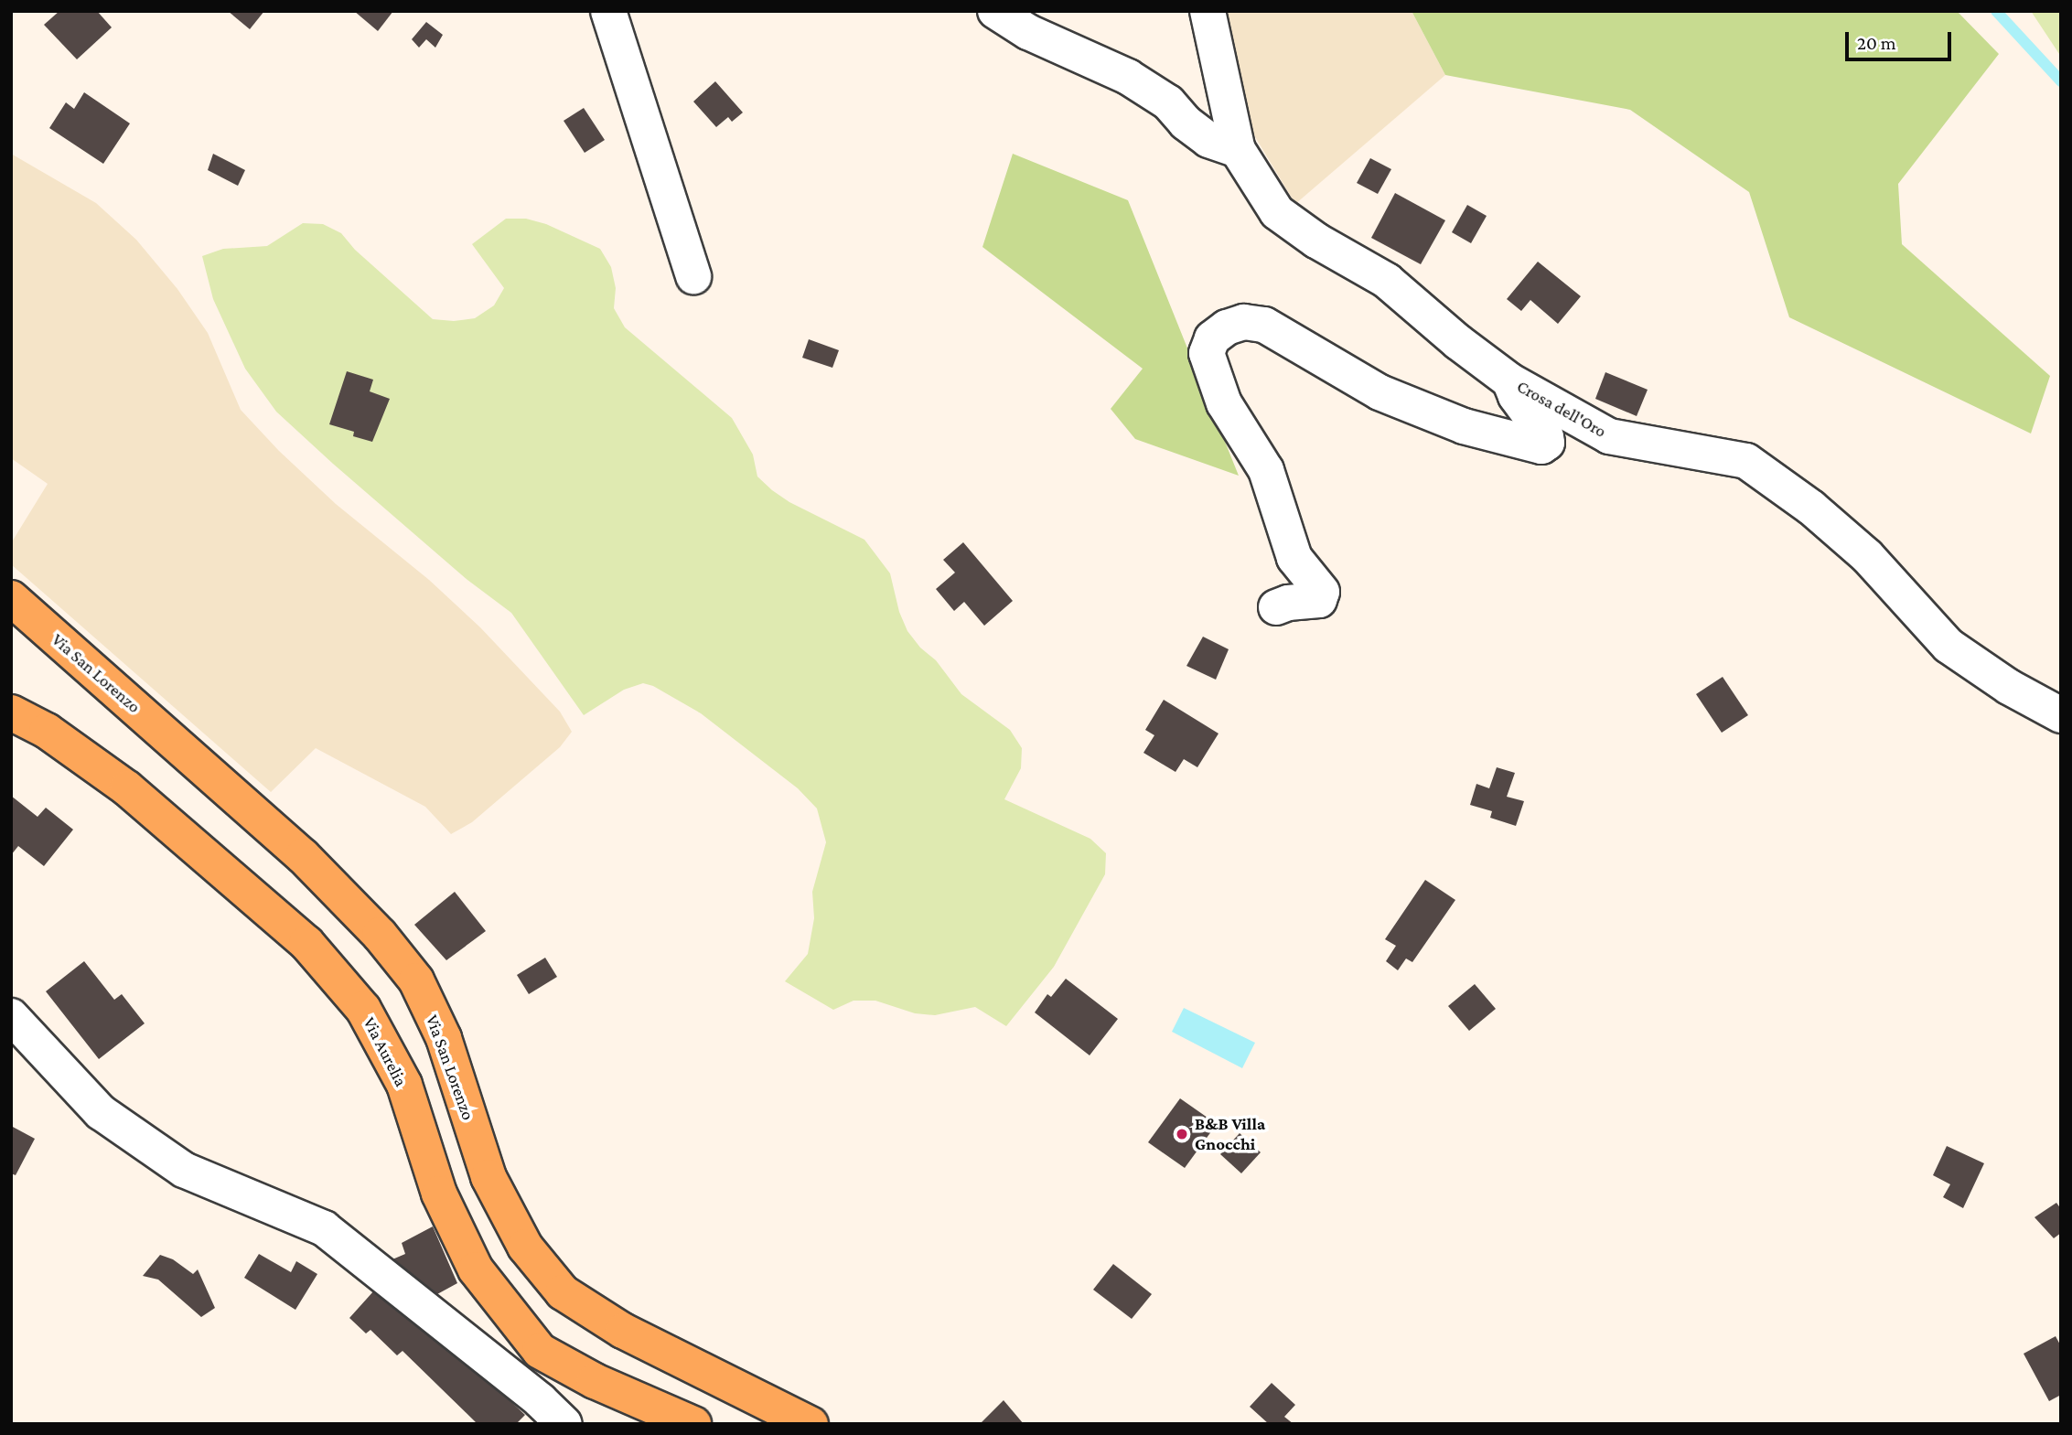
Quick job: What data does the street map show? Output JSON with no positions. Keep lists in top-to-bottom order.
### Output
{
  "streets": {
    "main road": ["Via San Lorenzo", "Via Aurelia"],
    "street": ["Crosa dell'Oro"]
  },
  "places": ["B&B Villa Gnocchi"],
  "scale_bar": "20 m"
}
